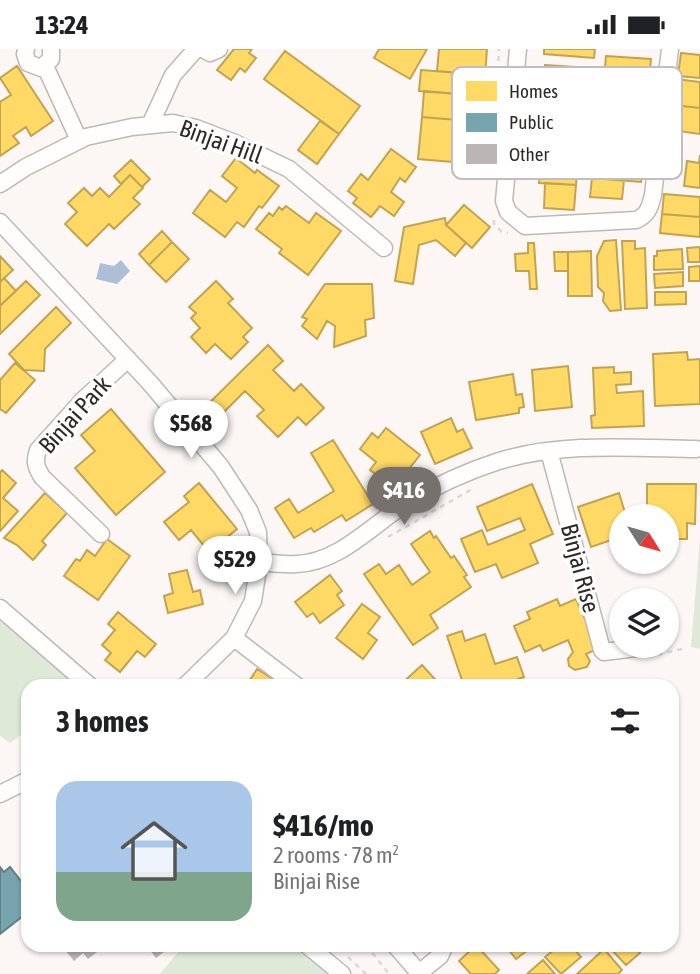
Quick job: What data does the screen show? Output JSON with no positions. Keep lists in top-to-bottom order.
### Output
{
  "streets": {
    "street": ["Binjai Hill", "Binjai Park", "Binjai Rise"]
  },
  "legend": ["Homes", "Public", "Other"],
  "north": "bottom right",
  "page": {
    "status": "13:24",
    "price": ["$568", "$416", "$529"],
    "heading": "3 homes",
    "list": [
      {
        "name": "$416/mo",
        "note": "2 rooms · 78 m² · Binjai Rise"
      }
    ]
  }
}
